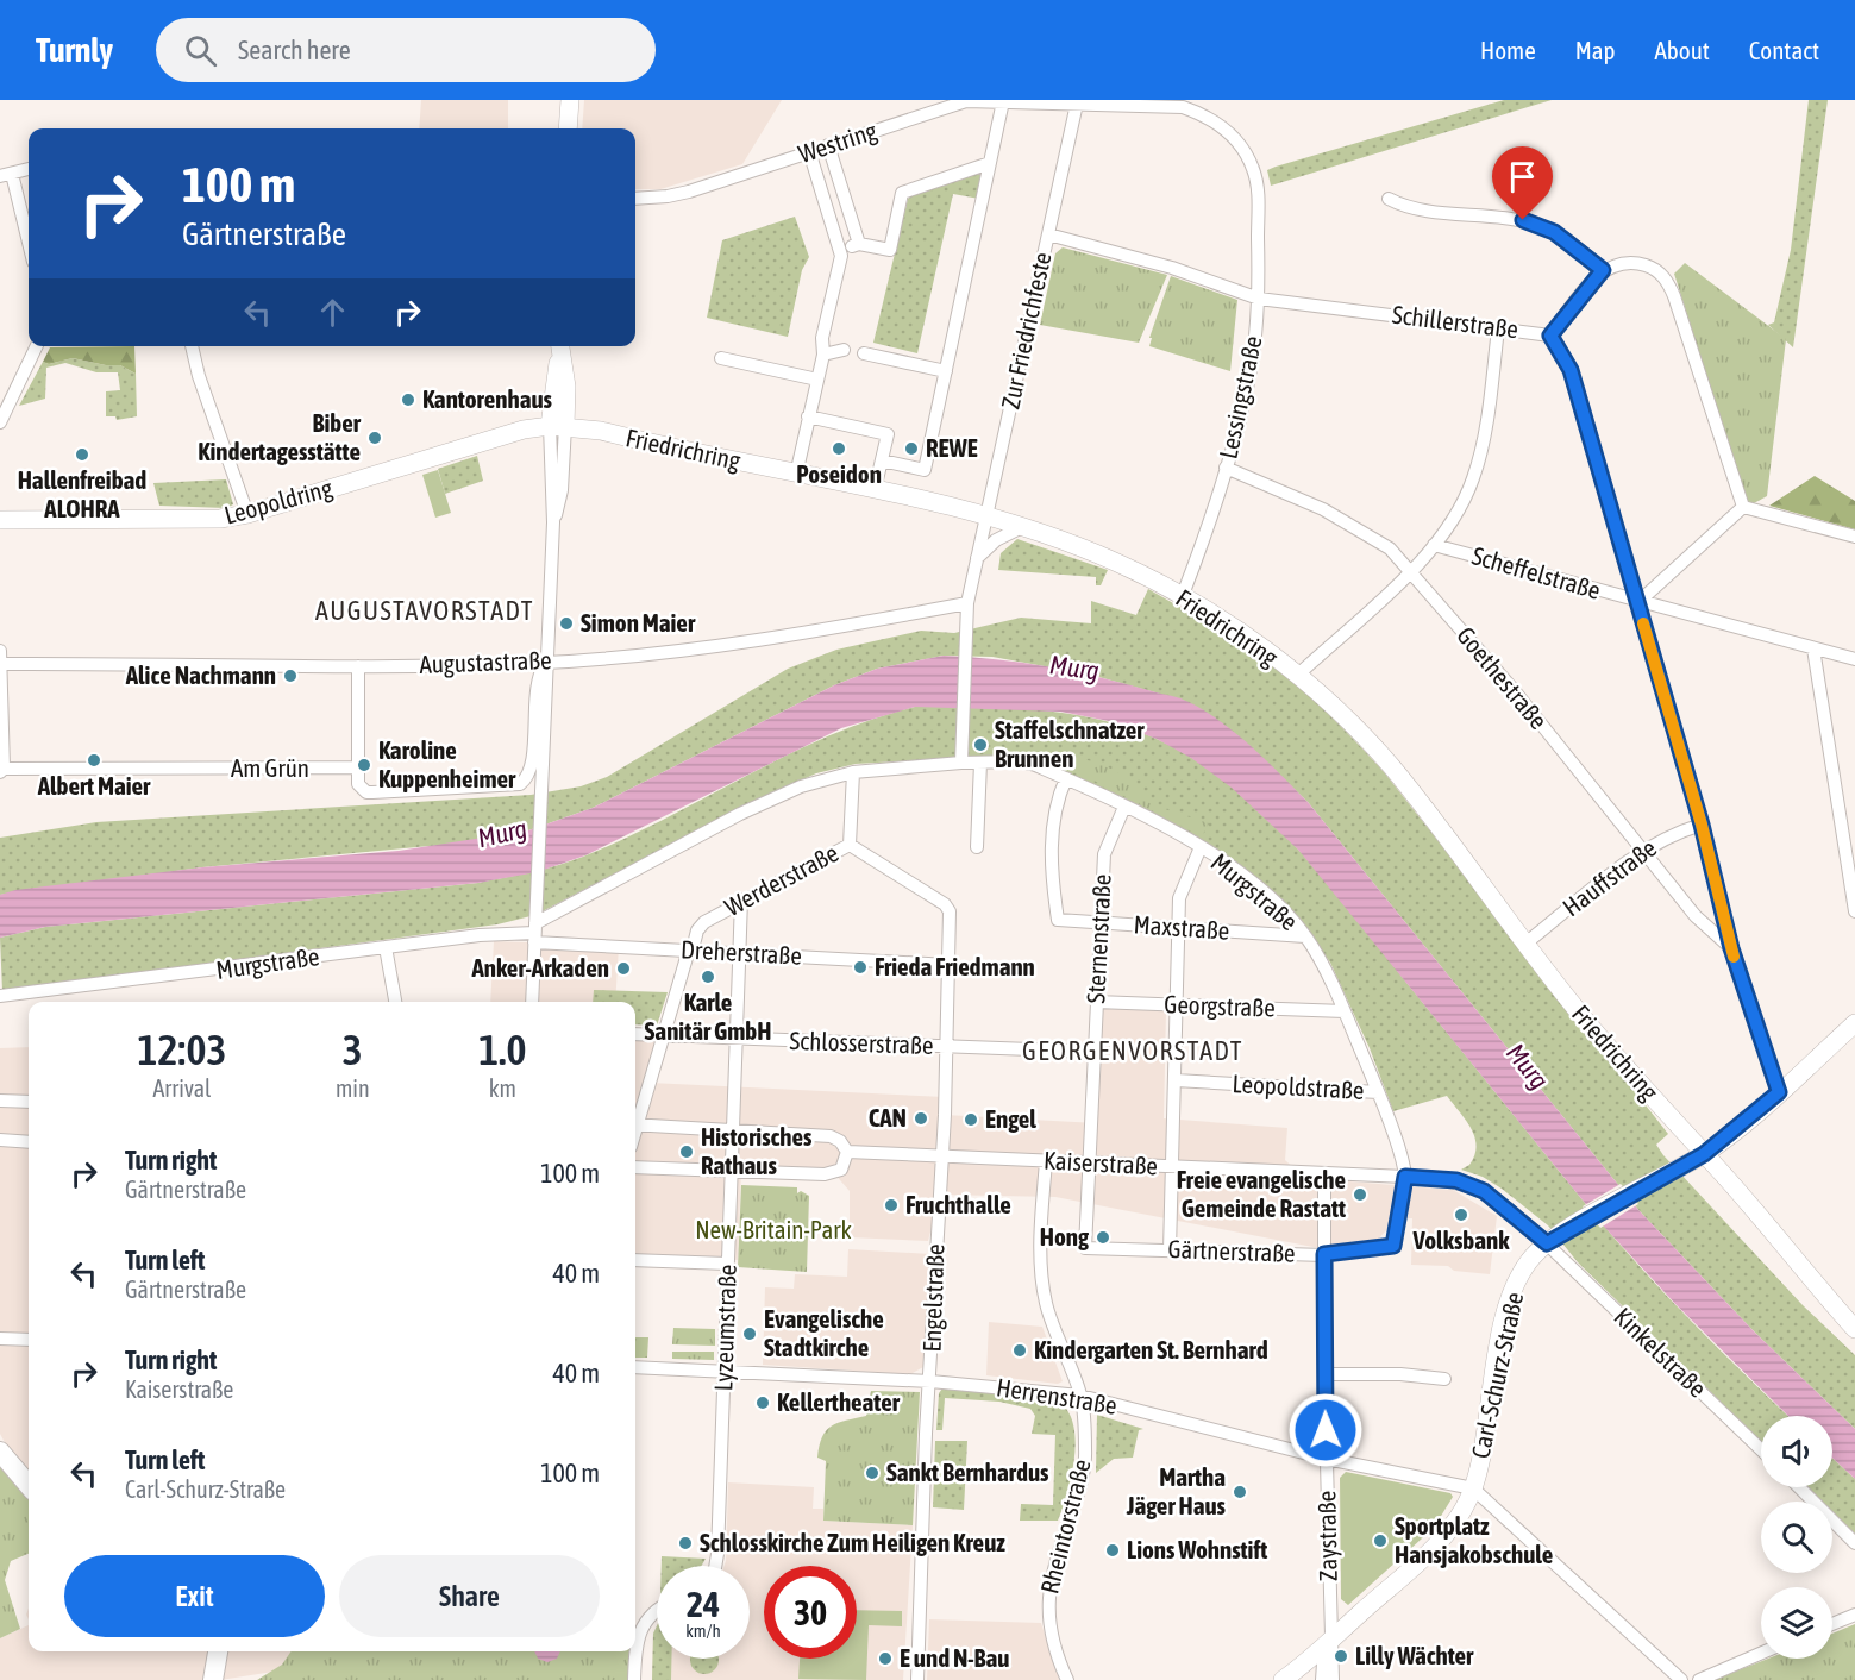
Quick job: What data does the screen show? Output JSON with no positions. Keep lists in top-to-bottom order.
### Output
{
  "streets": {
    "main road": ["Friedrichring", "Leopoldring", "Carl-Schurz-Straße"],
    "street": [
      "Westring",
      "Schillerstraße",
      "Zur Friedrichfeste",
      "Lessingstraße",
      "Scheffelstraße",
      "Augustastraße",
      "Goethestraße",
      "Am Grün",
      "Hauffstraße",
      "Werderstraße",
      "Murgstraße",
      "Maxstraße",
      "Sternenstraße",
      "Dreherstraße",
      "Georgstraße",
      "Schlosserstraße",
      "Leopoldstraße",
      "Kaiserstraße",
      "Gärtnerstraße",
      "Engelstraße",
      "Lyzeumstraße",
      "Kinkelstraße",
      "Herrenstraße",
      "Rheintorstraße",
      "Zaystraße"
    ]
  },
  "crossings": [
    ["Westring", "Zur Friedrichfeste"],
    ["Westring", "Lessingstraße"],
    ["Schillerstraße", "Zur Friedrichfeste"],
    ["Schillerstraße", "Lessingstraße"],
    ["Schillerstraße", "Scheffelstraße"],
    ["Schillerstraße", "Goethestraße"],
    ["Schillerstraße", "Hauffstraße"],
    ["Schillerstraße", "Carl-Schurz-Straße"],
    ["Zur Friedrichfeste", "Friedrichring"],
    ["Zur Friedrichfeste", "Augustastraße"],
    ["Zur Friedrichfeste", "Murgstraße"],
    ["Lessingstraße", "Friedrichring"],
    ["Lessingstraße", "Goethestraße"],
    ["Friedrichring", "Leopoldring"],
    ["Friedrichring", "Hauffstraße"],
    ["Friedrichring", "Carl-Schurz-Straße"],
    ["Goethestraße", "Hauffstraße"],
    ["Werderstraße", "Murgstraße"],
    ["Werderstraße", "Dreherstraße"],
    ["Werderstraße", "Schlosserstraße"],
    ["Werderstraße", "Engelstraße"],
    ["Werderstraße", "Lyzeumstraße"],
    ["Murgstraße", "Maxstraße"],
    ["Murgstraße", "Sternenstraße"],
    ["Murgstraße", "Dreherstraße"],
    ["Murgstraße", "Georgstraße"],
    ["Murgstraße", "Leopoldstraße"],
    ["Murgstraße", "Kaiserstraße"],
    ["Murgstraße", "Gärtnerstraße"],
    ["Maxstraße", "Sternenstraße"],
    ["Sternenstraße", "Georgstraße"],
    ["Sternenstraße", "Schlosserstraße"],
    ["Sternenstraße", "Kaiserstraße"],
    ["Sternenstraße", "Gärtnerstraße"],
    ["Dreherstraße", "Engelstraße"],
    ["Dreherstraße", "Lyzeumstraße"],
    ["Schlosserstraße", "Engelstraße"],
    ["Schlosserstraße", "Lyzeumstraße"],
    ["Kaiserstraße", "Gärtnerstraße"],
    ["Kaiserstraße", "Engelstraße"],
    ["Kaiserstraße", "Lyzeumstraße"],
    ["Kaiserstraße", "Kinkelstraße"],
    ["Kaiserstraße", "Carl-Schurz-Straße"],
    ["Kaiserstraße", "Rheintorstraße"],
    ["Kaiserstraße", "Zaystraße"],
    ["Gärtnerstraße", "Zaystraße"],
    ["Engelstraße", "Herrenstraße"],
    ["Lyzeumstraße", "Herrenstraße"],
    ["Kinkelstraße", "Carl-Schurz-Straße"],
    ["Carl-Schurz-Straße", "Herrenstraße"],
    ["Carl-Schurz-Straße", "Zaystraße"],
    ["Herrenstraße", "Rheintorstraße"],
    ["Herrenstraße", "Zaystraße"]
  ],
  "districts": ["AUGUSTAVORSTADT", "GEORGENVORSTADT"],
  "water": ["Murg"],
  "parks": ["New-Britain-Park"],
  "places": [
    "Kantorenhaus",
    "Biber Kindertagesstätte",
    "Poseidon",
    "REWE",
    "Hallenfreibad ALOHRA",
    "Simon Maier",
    "Alice Nachmann",
    "Staffelschnatzer Brunnen",
    "Albert Maier",
    "Karoline Kuppenheimer",
    "Frieda Friedmann",
    "Anker-Arkaden",
    "Karle Sanitär GmbH",
    "CAN",
    "Engel",
    "Historisches Rathaus",
    "Freie evangelische Gemeinde Rastatt",
    "Fruchthalle",
    "Volksbank",
    "Hong",
    "Evangelische Stadtkirche",
    "Kindergarten St. Bernhard",
    "Kellertheater",
    "Sankt Bernhardus",
    "Martha Jäger Haus",
    "Sportplatz Hansjakobschule",
    "Schlosskirche Zum Heiligen Kreuz",
    "Lions Wohnstift",
    "Lilly Wächter",
    "E und N-Bau"
  ],
  "page": {
    "header": "Turnly",
    "search": "Search here",
    "nav": [
      "Home",
      "Map",
      "About",
      "Contact"
    ],
    "turn": ["100 m", "Gärtnerstraße"],
    "eta": [
      "12:03",
      "Arrival",
      "3",
      "min",
      "1.0",
      "km"
    ],
    "list": [
      {
        "name": "Turn right",
        "note": "Gärtnerstraße",
        "value": "100 m"
      },
      {
        "name": "Turn left",
        "note": "Gärtnerstraße",
        "value": "40 m"
      },
      {
        "name": "Turn right",
        "note": "Kaiserstraße",
        "value": "40 m"
      },
      {
        "name": "Turn left",
        "note": "Carl-Schurz-Straße",
        "value": "100 m"
      }
    ],
    "buttons": ["Exit", "Share"],
    "speed": "24 km/h",
    "limit": "30"
  }
}
